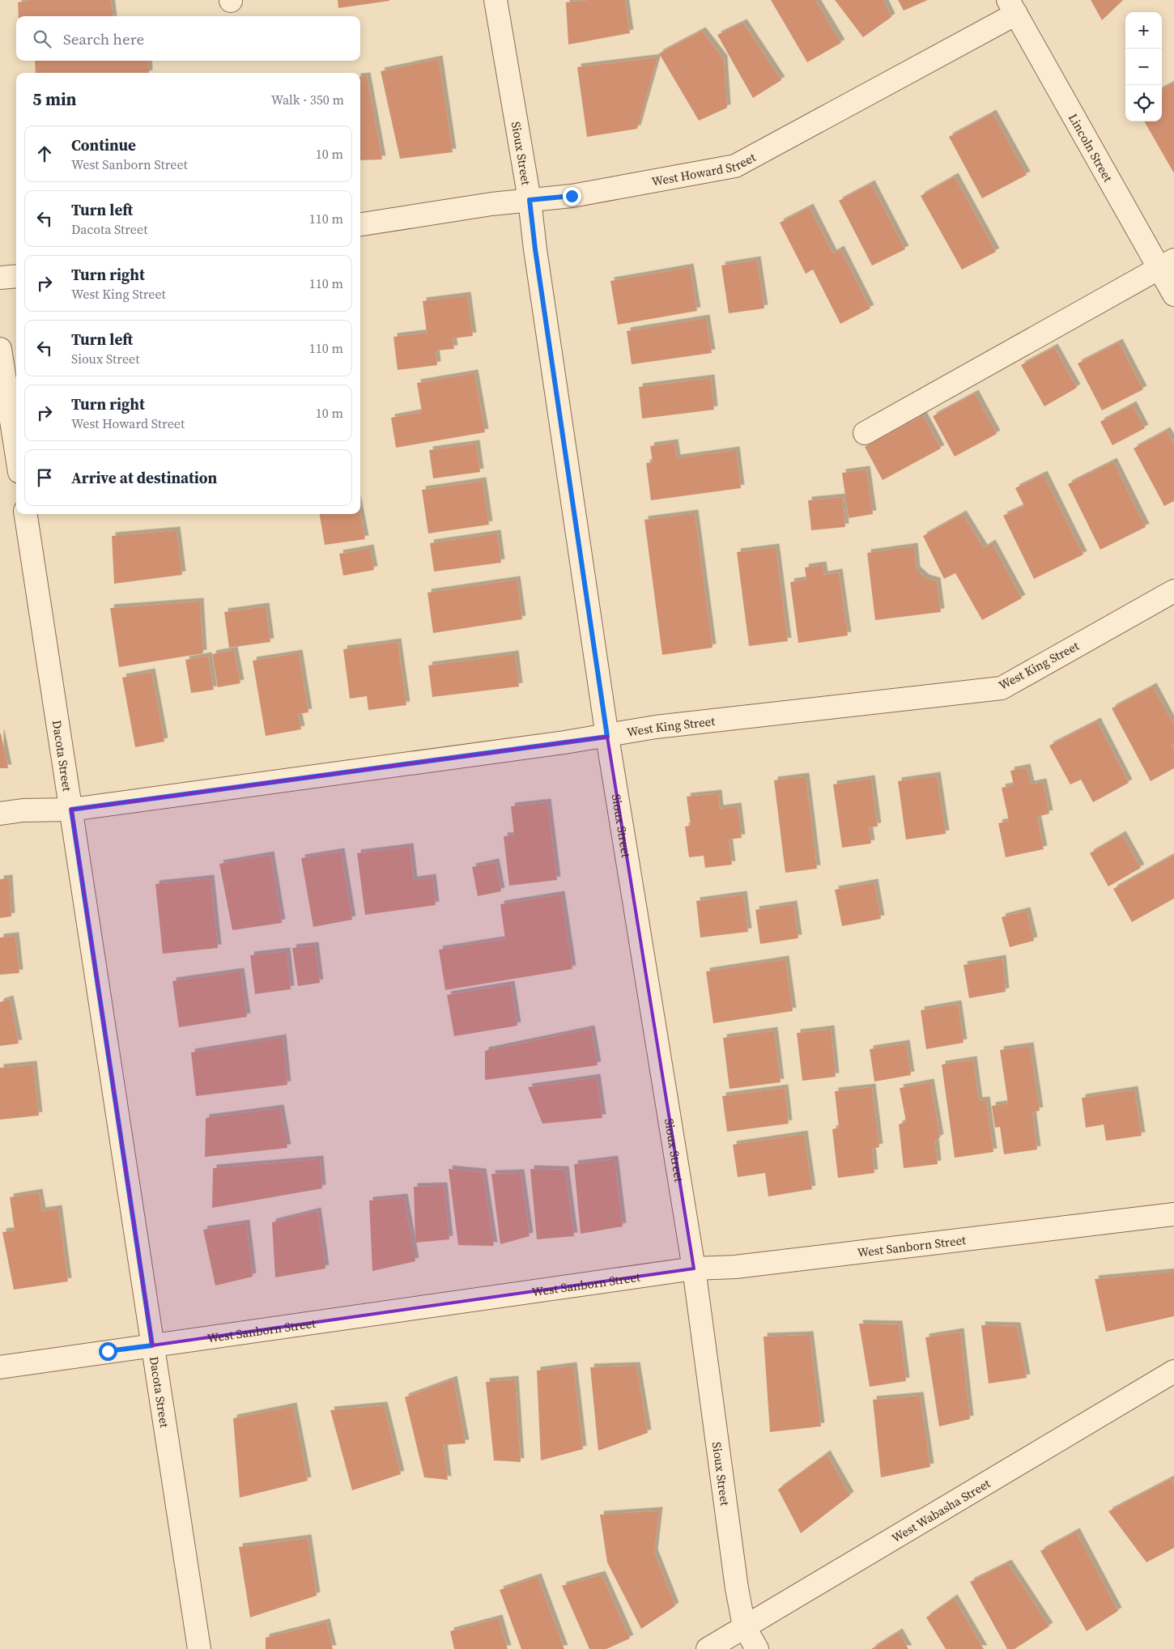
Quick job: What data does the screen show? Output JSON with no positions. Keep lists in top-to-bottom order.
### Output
{
  "streets": {
    "street": [
      "Lincoln Street",
      "Sioux Street",
      "West Howard Street",
      "West King Street",
      "Dacota Street",
      "West Sanborn Street",
      "West Wabasha Street"
    ]
  },
  "crossings": [
    ["Lincoln Street", "West Howard Street"],
    ["Sioux Street", "West Howard Street"],
    ["Sioux Street", "West King Street"],
    ["Sioux Street", "West Sanborn Street"],
    ["Sioux Street", "West Wabasha Street"],
    ["West King Street", "Dacota Street"],
    ["Dacota Street", "West Sanborn Street"]
  ],
  "page": {
    "map_buttons": ["+", "−"],
    "search": "Search here",
    "heading": ["5 min", "Walk · 350 m"],
    "list": [
      ["Continue", "West Sanborn Street", "10 m"],
      ["Turn left", "Dacota Street", "110 m"],
      ["Turn right", "West King Street", "110 m"],
      ["Turn left", "Sioux Street", "110 m"],
      ["Turn right", "West Howard Street", "10 m"],
      "Arrive at destination"
    ]
  }
}
